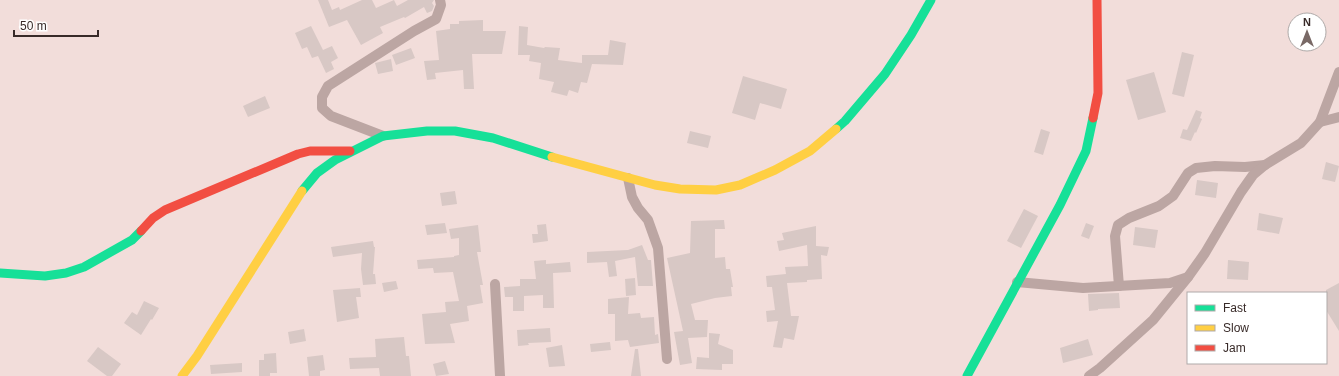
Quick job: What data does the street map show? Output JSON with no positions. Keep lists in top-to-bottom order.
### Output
{
  "legend": ["Fast", "Slow", "Jam"],
  "scale_bar": "50 m",
  "north": "top"
}
